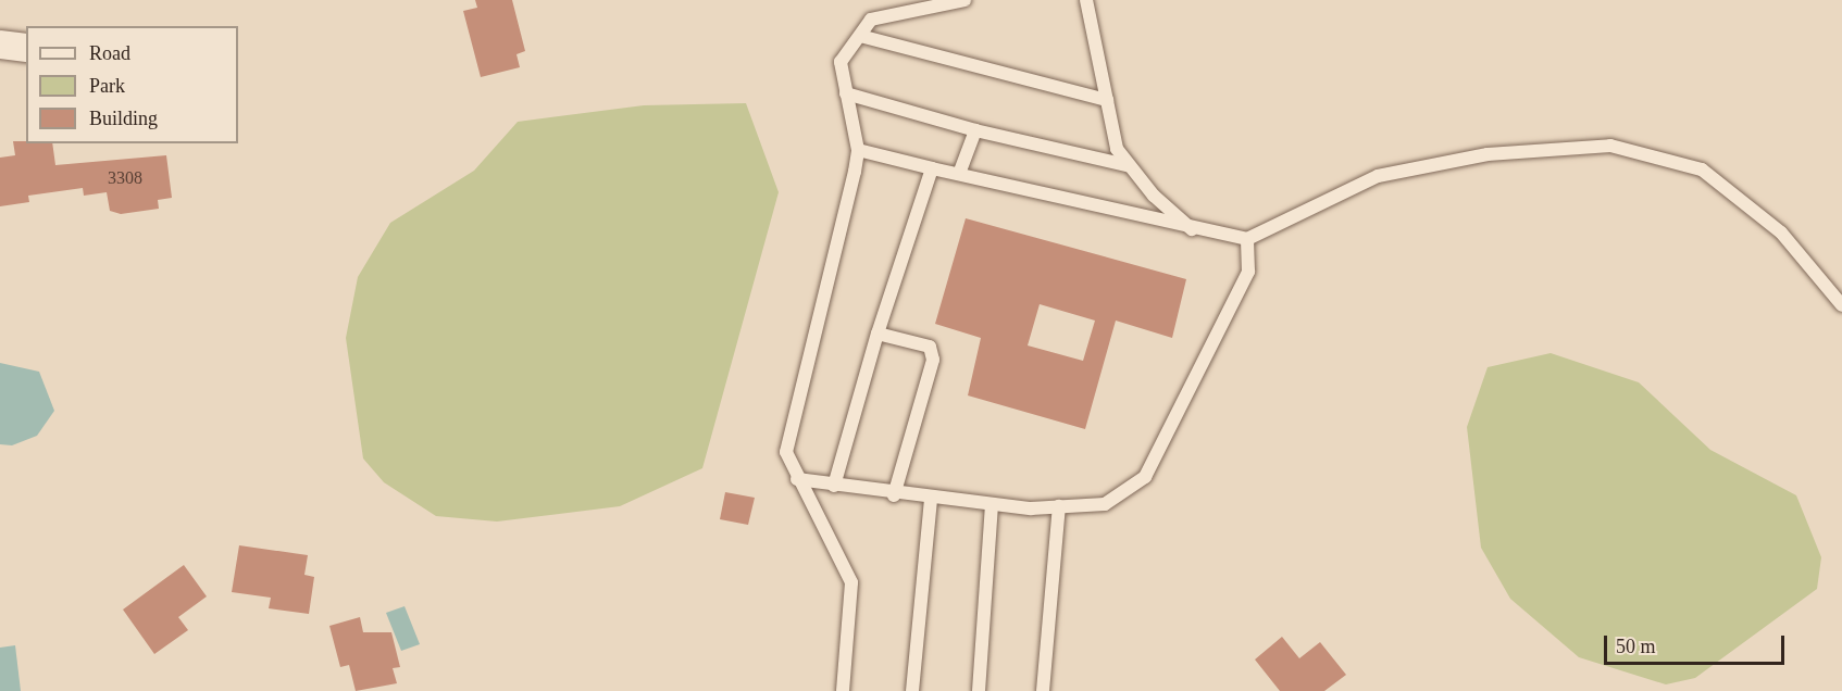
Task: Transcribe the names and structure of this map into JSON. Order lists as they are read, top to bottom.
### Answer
{
  "house_numbers": ["3308"],
  "legend": ["Road", "Park", "Building"],
  "scale_bar": "50 m"
}
